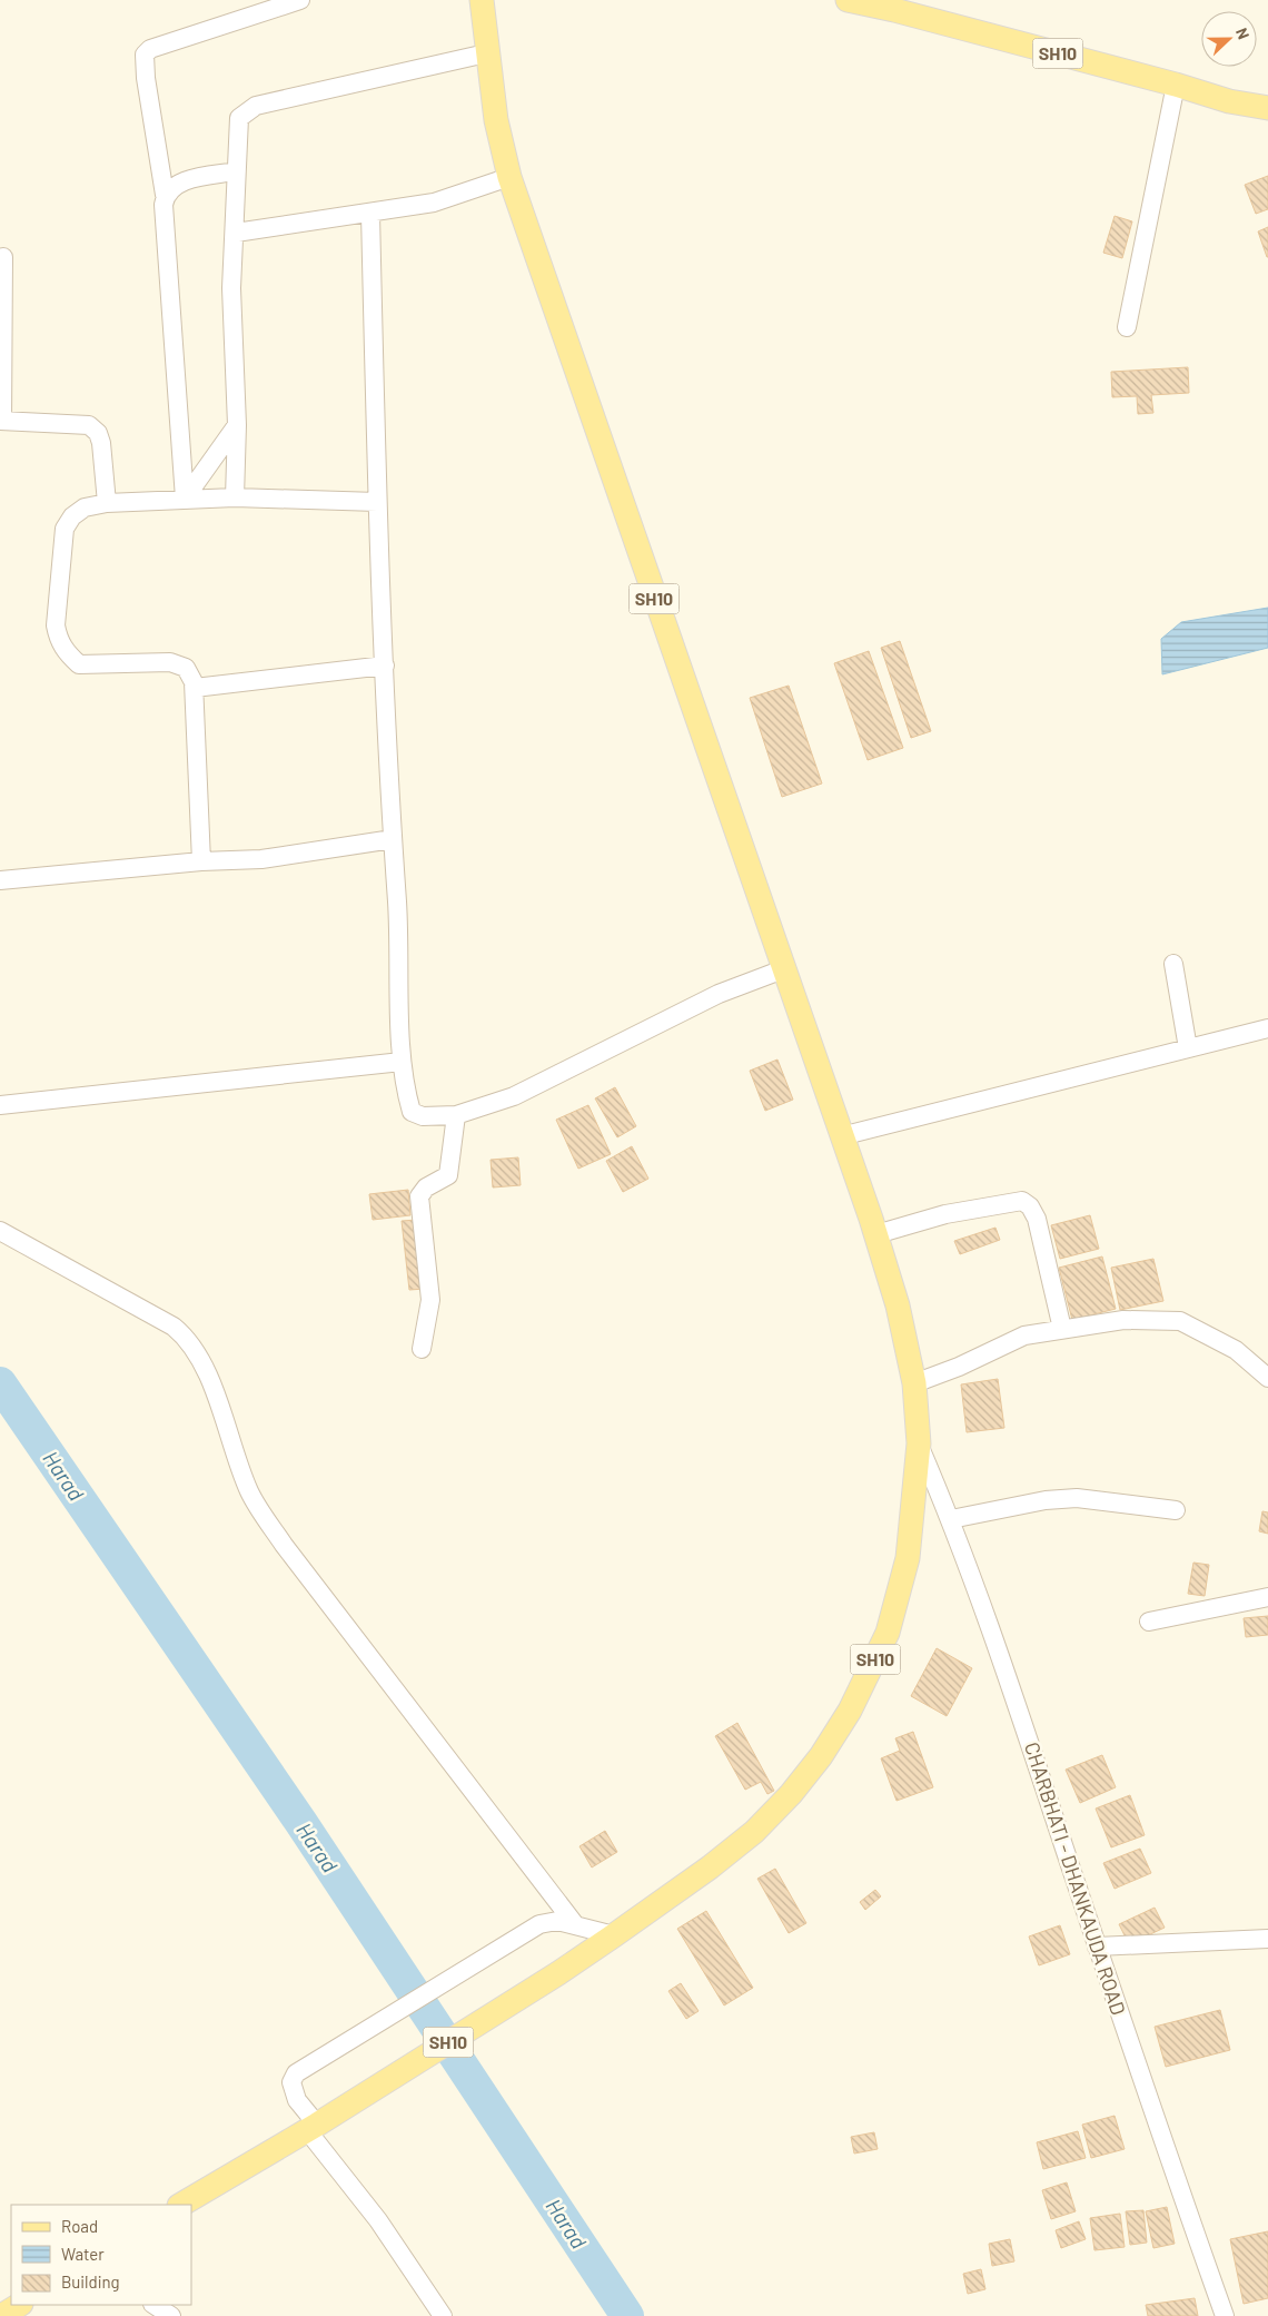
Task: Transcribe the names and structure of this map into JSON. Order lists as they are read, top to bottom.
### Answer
{
  "streets": {
    "main road": ["SH10"],
    "street": ["CHARBHATI - DHANKAUDA ROAD"]
  },
  "crossings": [
    ["SH10", "CHARBHATI - DHANKAUDA ROAD"]
  ],
  "water": ["Harad"],
  "legend": ["Road", "Water", "Building"],
  "north": "right"
}
